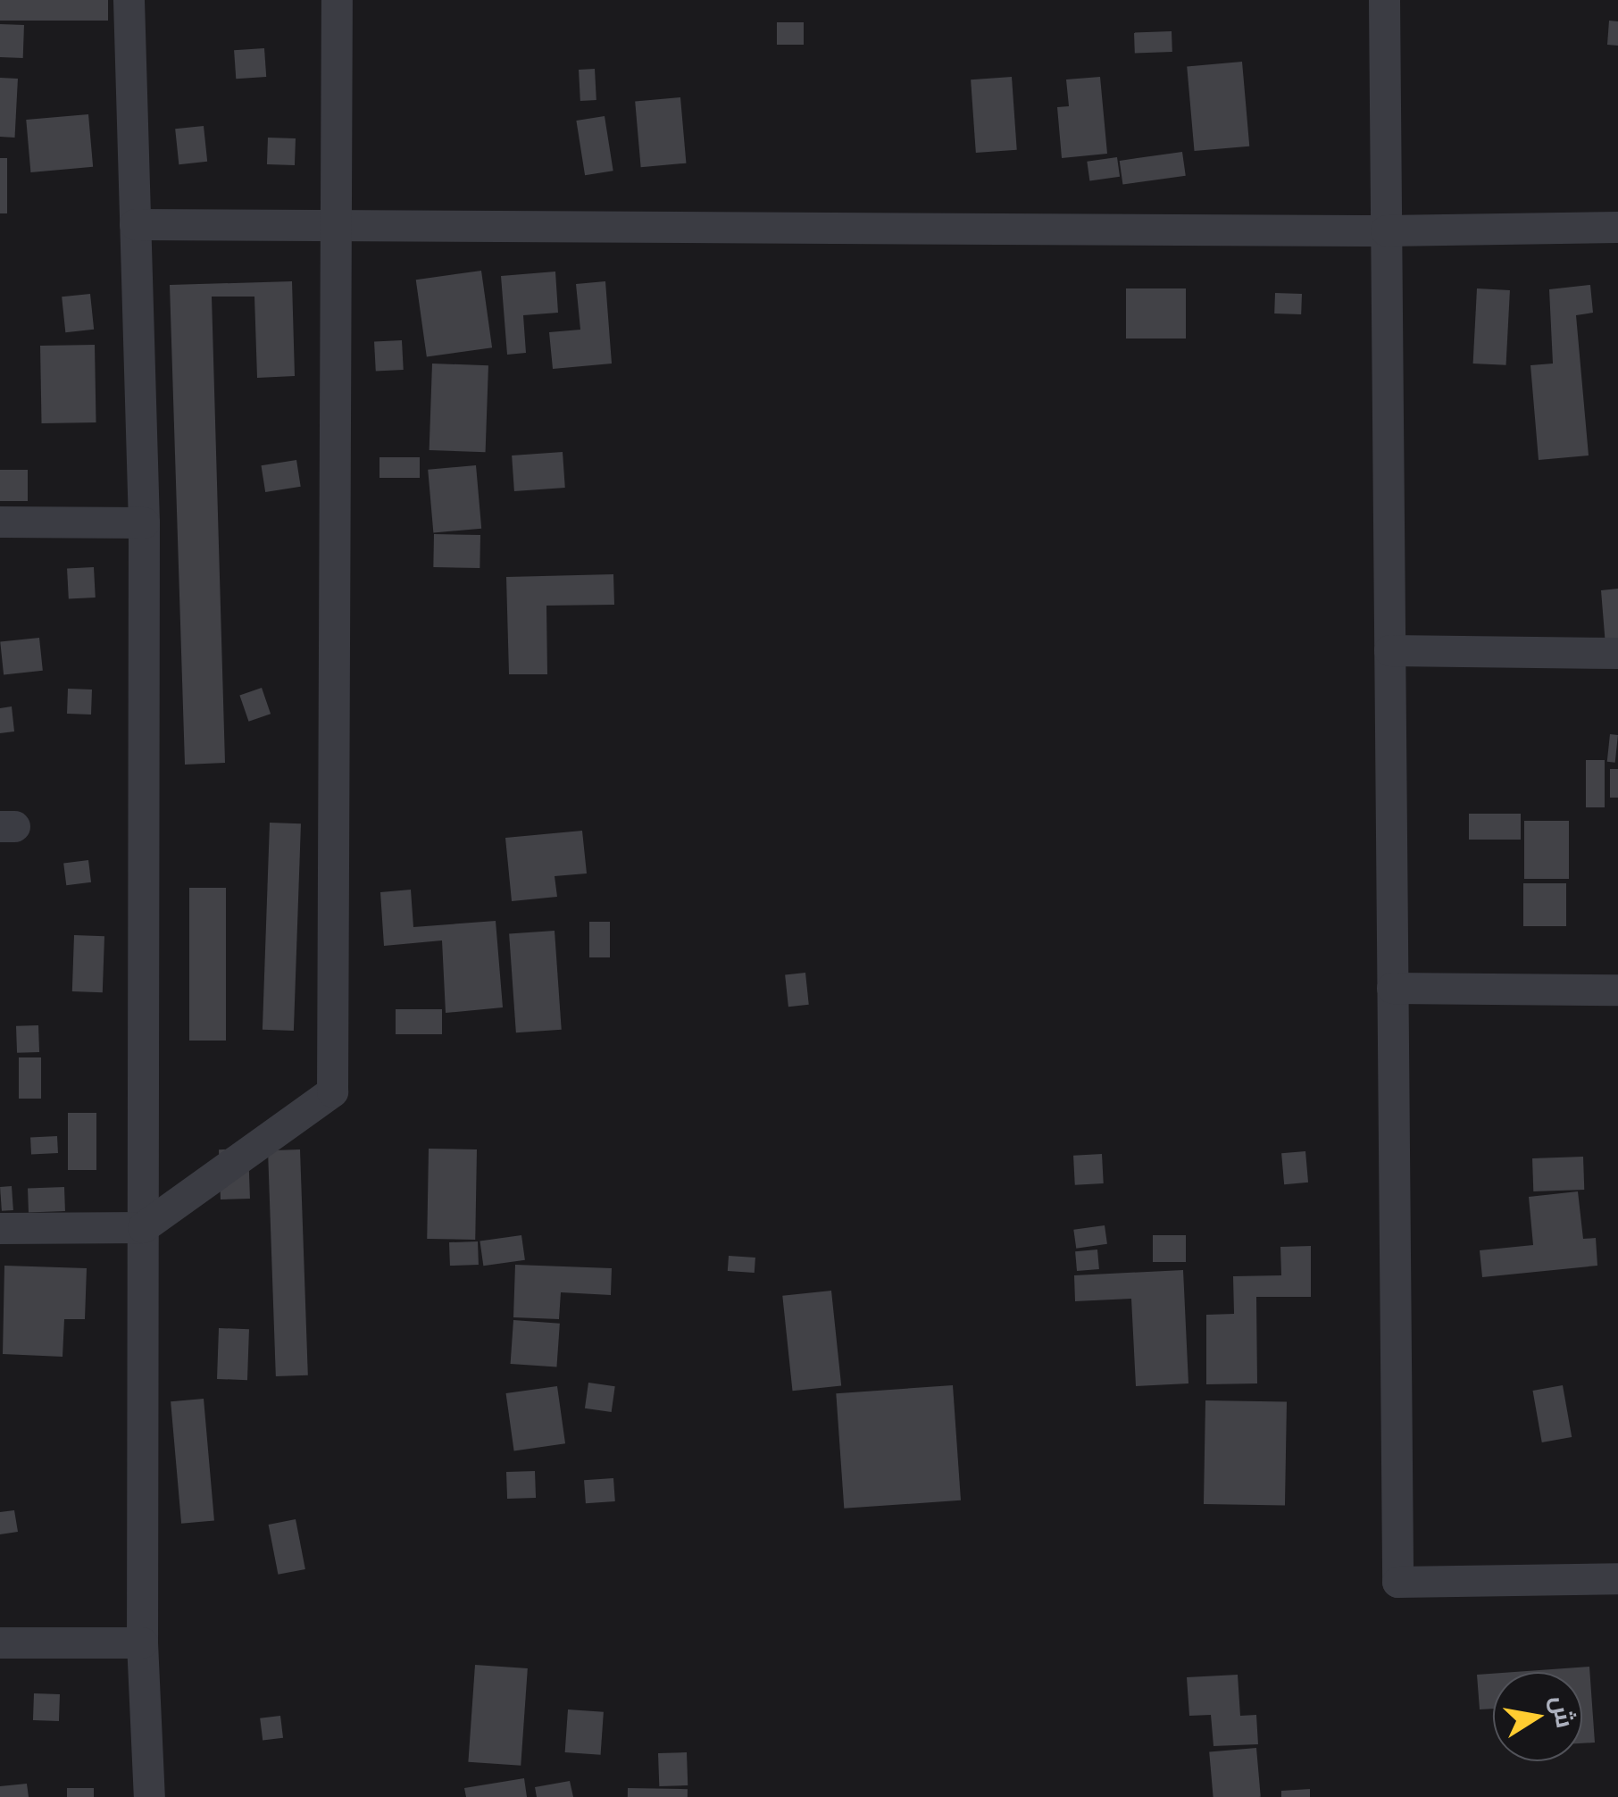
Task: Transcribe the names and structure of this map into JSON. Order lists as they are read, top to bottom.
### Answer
{
  "north": "right"
}
